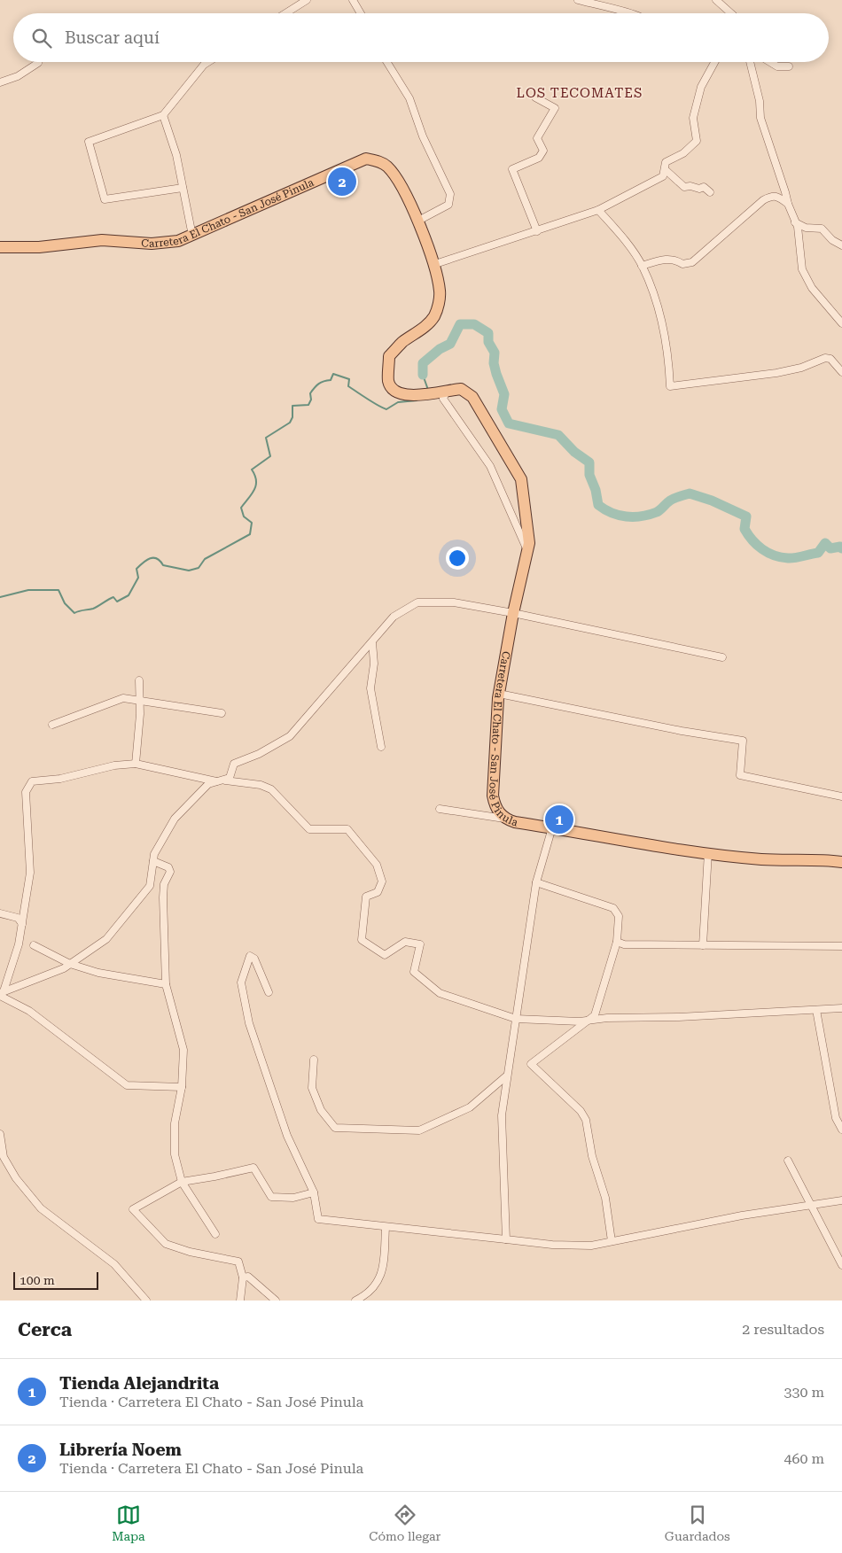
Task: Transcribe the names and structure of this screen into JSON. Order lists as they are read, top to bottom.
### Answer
{
  "streets": {
    "main road": ["Carretera El Chato - San José Pinula"]
  },
  "districts": ["LOS TECOMATES"],
  "scale_bar": "100 m",
  "page": {
    "search": "Buscar aquí",
    "pins": ["2", "1"],
    "scale": "100 m",
    "heading": ["Cerca", "2 resultados"],
    "list": [
      {
        "mark": "1",
        "name": "Tienda Alejandrita",
        "note": "Tienda · Carretera El Chato - San José Pinula",
        "value": "330 m"
      },
      {
        "mark": "2",
        "name": "Librería Noem",
        "note": "Tienda · Carretera El Chato - San José Pinula",
        "value": "460 m"
      }
    ],
    "nav": ["Mapa", "Cómo llegar", "Guardados"]
  }
}
